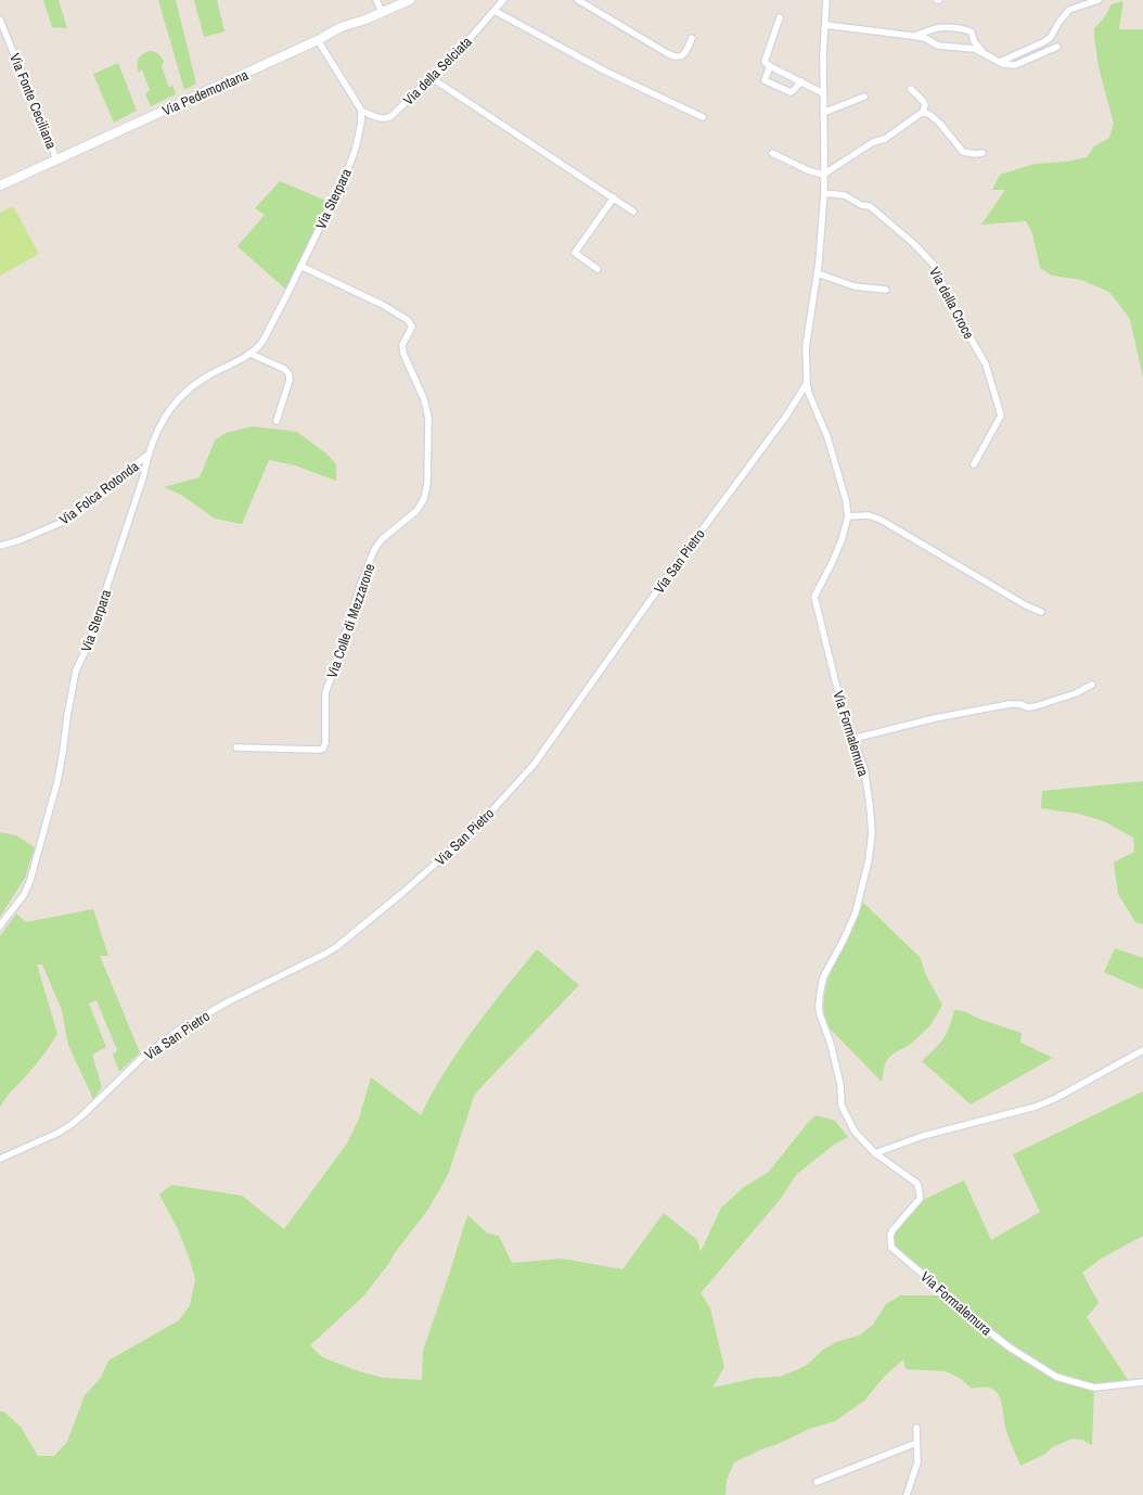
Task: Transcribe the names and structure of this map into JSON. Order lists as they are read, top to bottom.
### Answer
{
  "streets": {
    "street": [
      "Via della Selciata",
      "Via Pedemontana",
      "Via Fonte Ceciliana",
      "Via Sterpara",
      "Via della Croce",
      "Via Folca Rotonda",
      "Via San Pietro",
      "Via Colle di Mezzarone",
      "Via Formalemura"
    ]
  },
  "crossings": [
    ["Via della Selciata", "Via Sterpara"],
    ["Via Pedemontana", "Via Fonte Ceciliana"],
    ["Via Sterpara", "Via Folca Rotonda"],
    ["Via Sterpara", "Via Colle di Mezzarone"],
    ["Via San Pietro", "Via Formalemura"]
  ]
}
